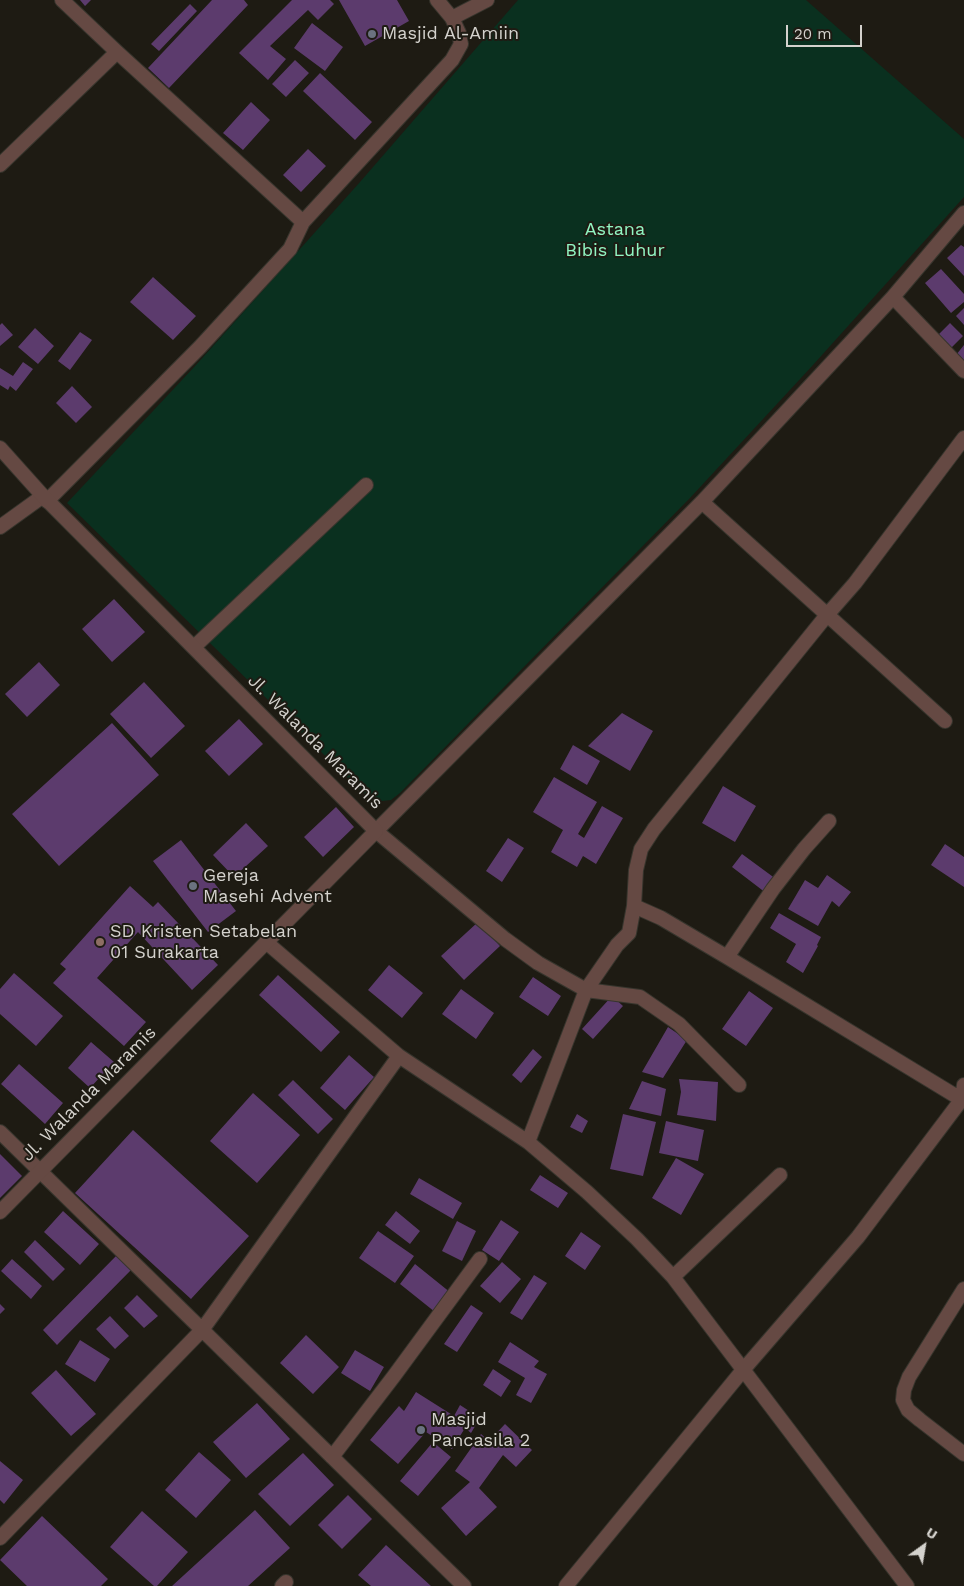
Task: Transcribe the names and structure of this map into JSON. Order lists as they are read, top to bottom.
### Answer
{
  "streets": {
    "street": ["Jl. Walanda Maramis"]
  },
  "parks": ["Astana Bibis Luhur"],
  "places": [
    "Masjid Al-Amiin",
    "Gereja Masehi Advent",
    "SD Kristen Setabelan 01 Surakarta",
    "Masjid Pancasila 2"
  ],
  "scale_bar": "20 m",
  "north": "top right"
}
